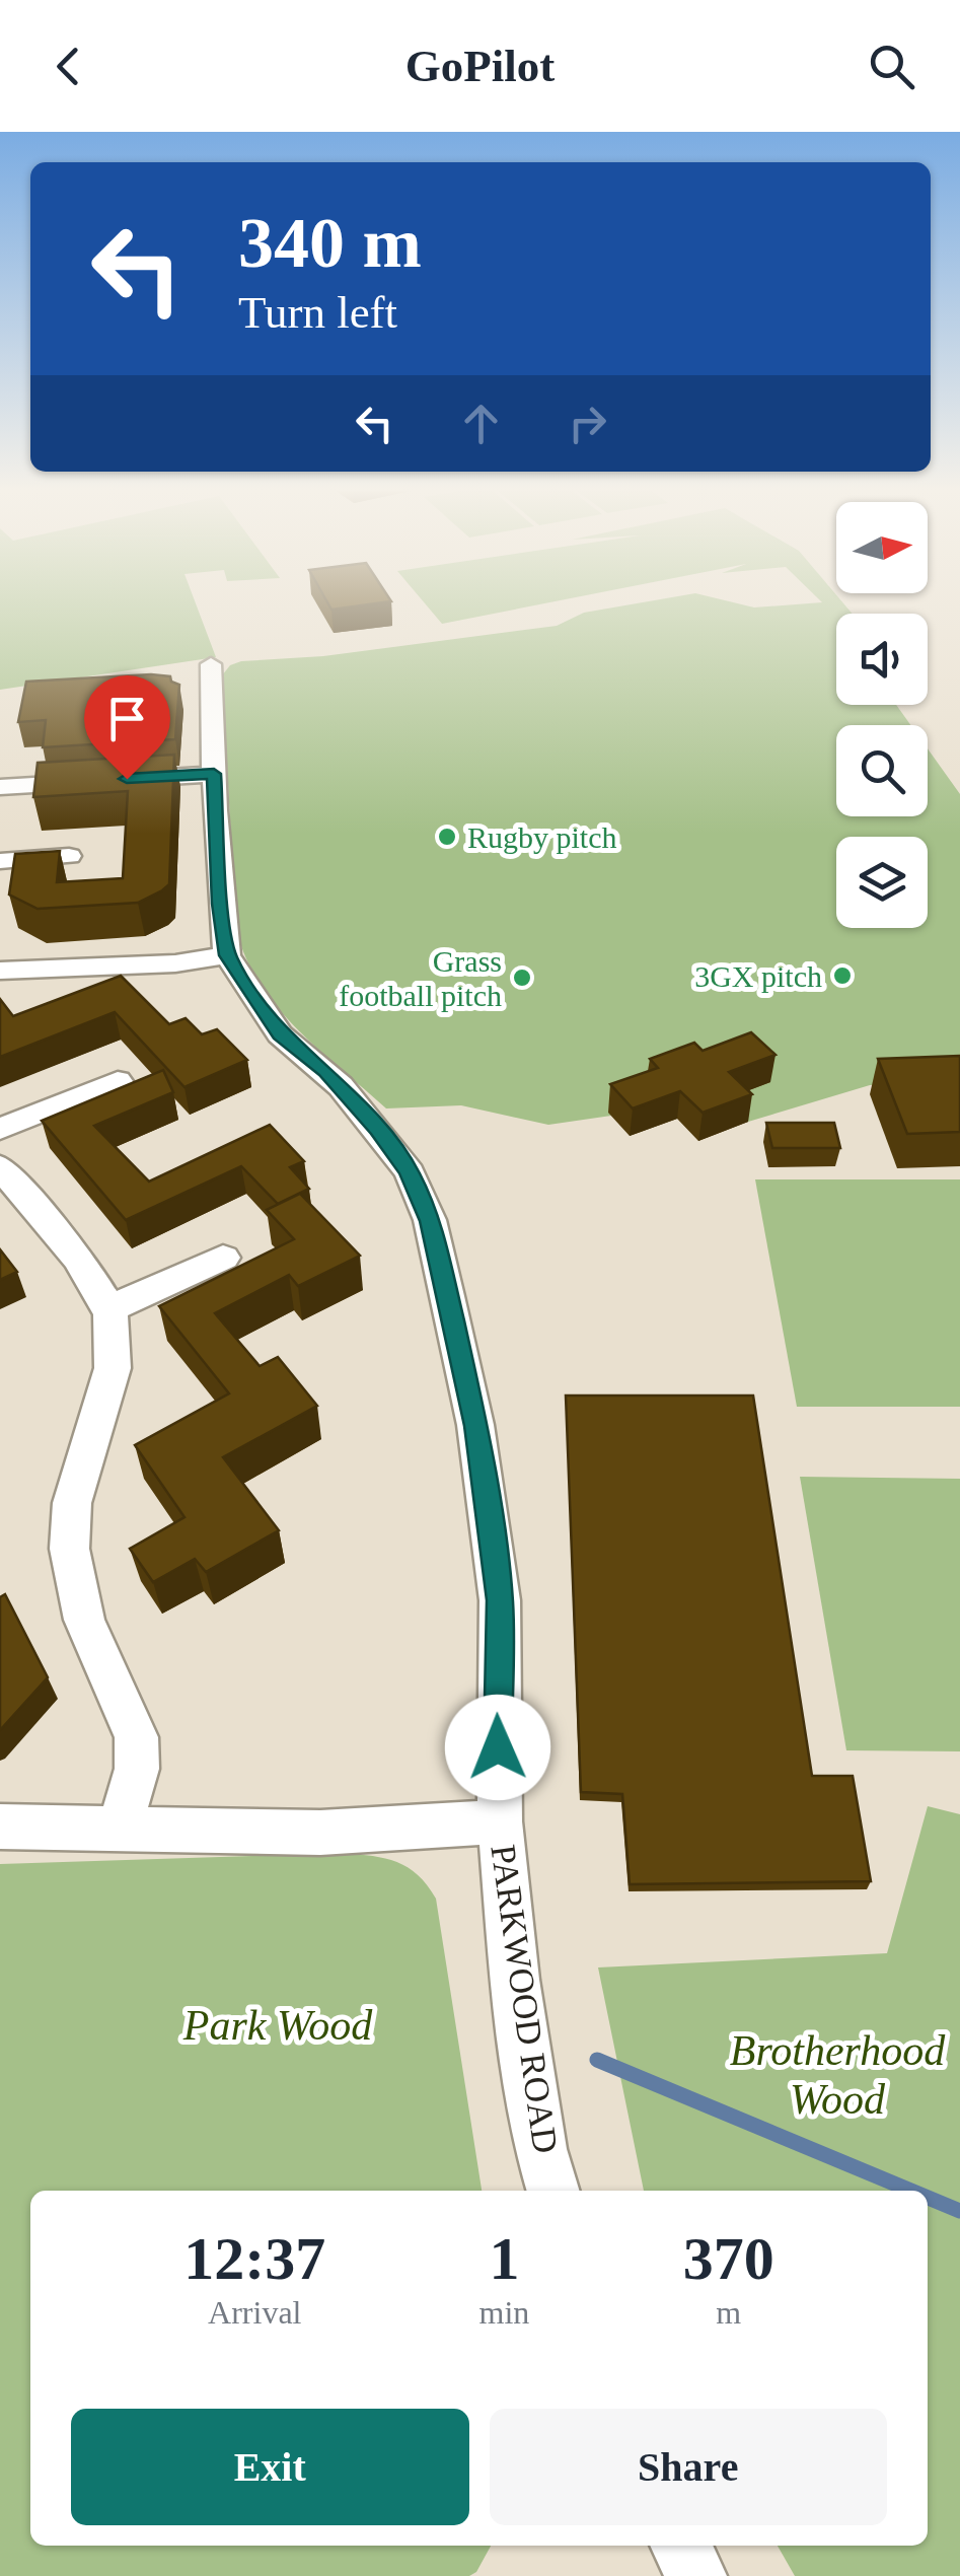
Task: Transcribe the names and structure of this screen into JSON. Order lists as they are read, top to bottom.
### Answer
{
  "streets": {
    "street": ["PARKWOOD ROAD"]
  },
  "parks": ["Park Wood", "Brotherhood Wood"],
  "places": ["Rugby pitch", "3GX pitch", "Grass football pitch"],
  "north": "right",
  "page": {
    "header": "GoPilot",
    "turn": ["340 m", "Turn left"],
    "eta": [
      "12:37",
      "Arrival",
      "1",
      "min",
      "370",
      "m"
    ],
    "buttons": ["Exit", "Share"]
  }
}
